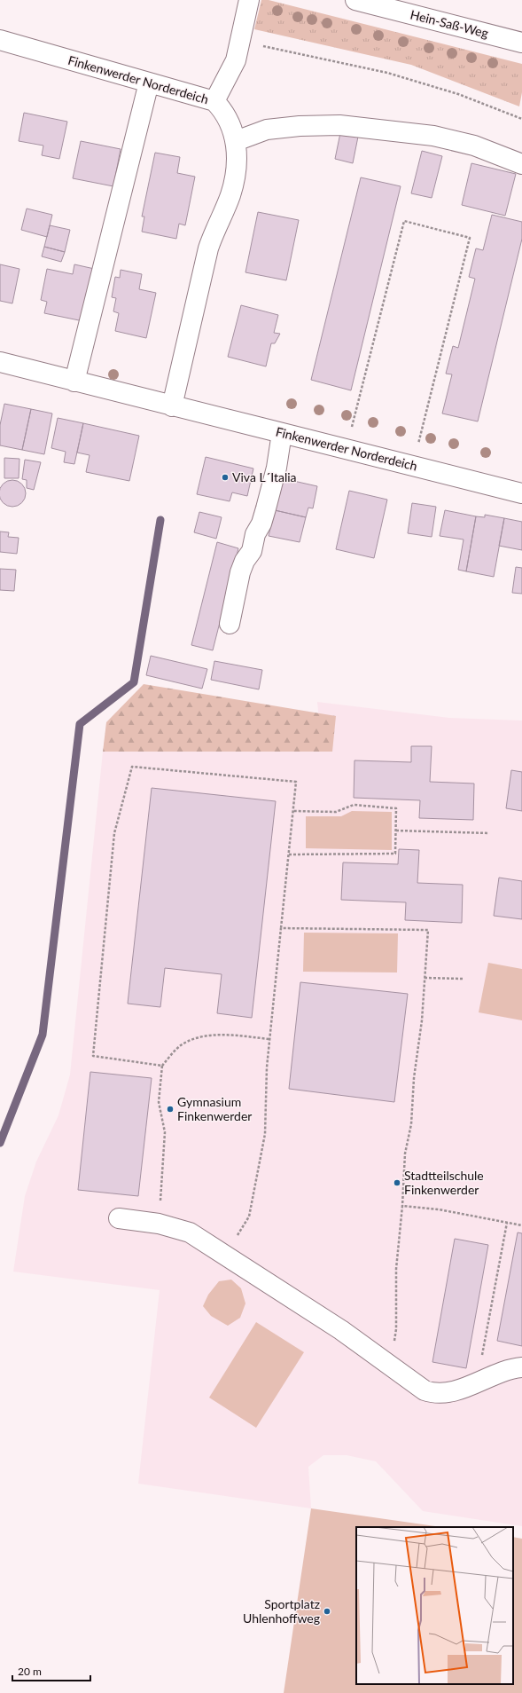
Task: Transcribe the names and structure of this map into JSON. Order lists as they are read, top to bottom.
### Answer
{
  "streets": {
    "street": ["Hein-Saß-Weg", "Finkenwerder Norderdeich"]
  },
  "places": [
    "Viva L´Italia",
    "Gymnasium Finkenwerder",
    "Stadtteilschule Finkenwerder",
    "Sportplatz Uhlenhoffweg"
  ],
  "scale_bar": "20 m"
}
